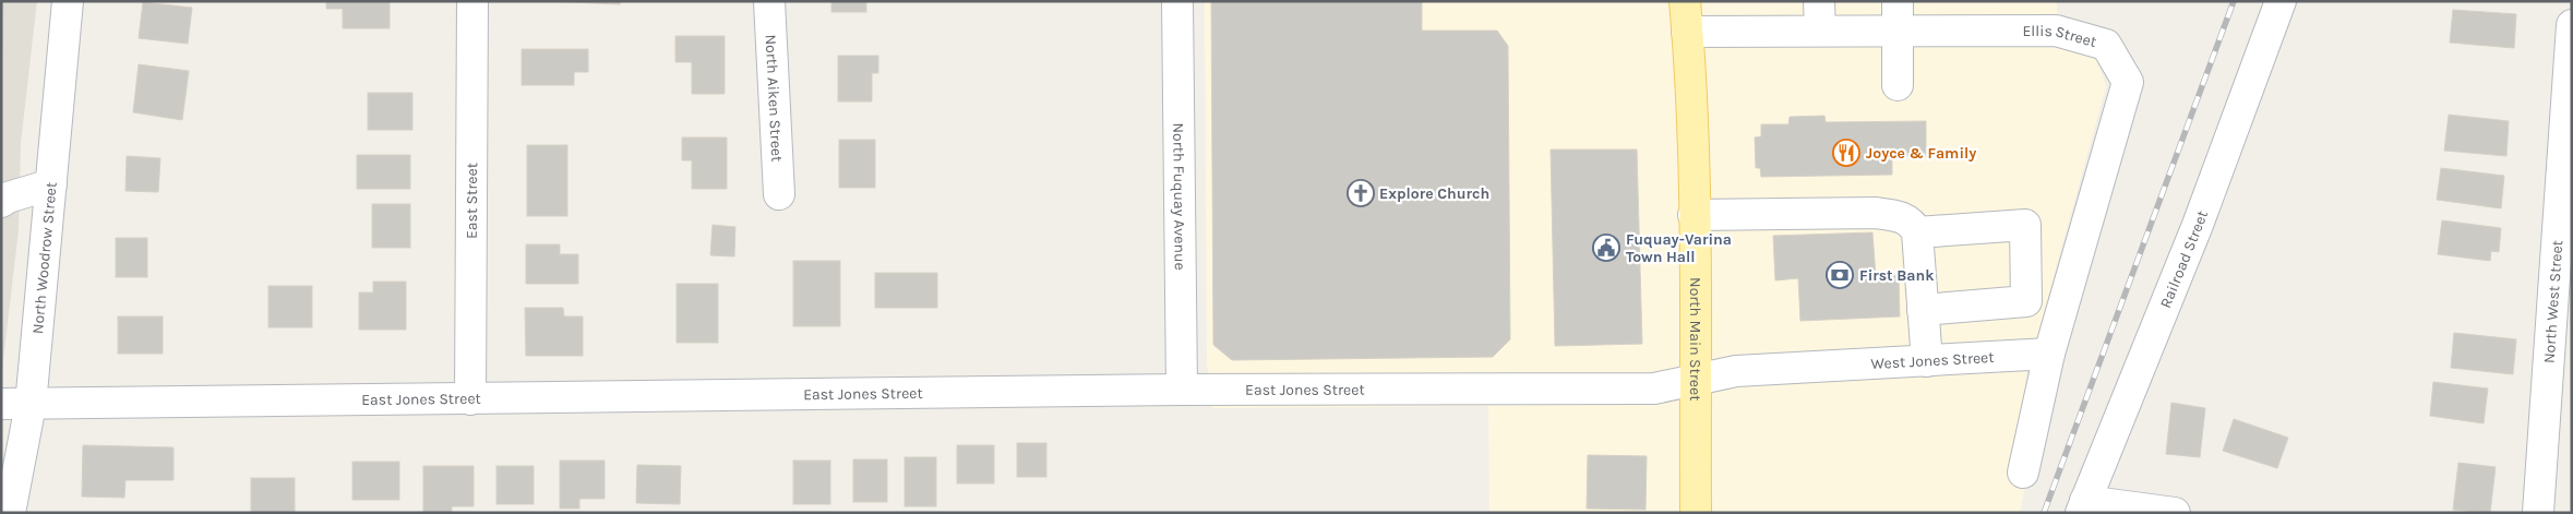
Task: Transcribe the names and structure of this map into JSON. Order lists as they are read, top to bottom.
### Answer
{
  "streets": {
    "main road": ["North Main Street"],
    "street": [
      "Ellis Street",
      "North Aiken Street",
      "North Fuquay Avenue",
      "East Street",
      "North Woodrow Street",
      "Railroad Street",
      "North West Street",
      "West Jones Street",
      "East Jones Street"
    ]
  },
  "crossings": [
    ["Ellis Street", "North Main Street"],
    ["Ellis Street", "West Jones Street"],
    ["North Fuquay Avenue", "East Jones Street"],
    ["East Street", "East Jones Street"],
    ["North Woodrow Street", "East Jones Street"],
    ["North Main Street", "West Jones Street"],
    ["North Main Street", "East Jones Street"],
    ["West Jones Street", "East Jones Street"]
  ],
  "places": {
    "restaurant": ["Joyce & Family"],
    "church": ["Explore Church"],
    "public building": ["Fuquay-Varina Town Hall"],
    "bank": ["First Bank"]
  }
}
